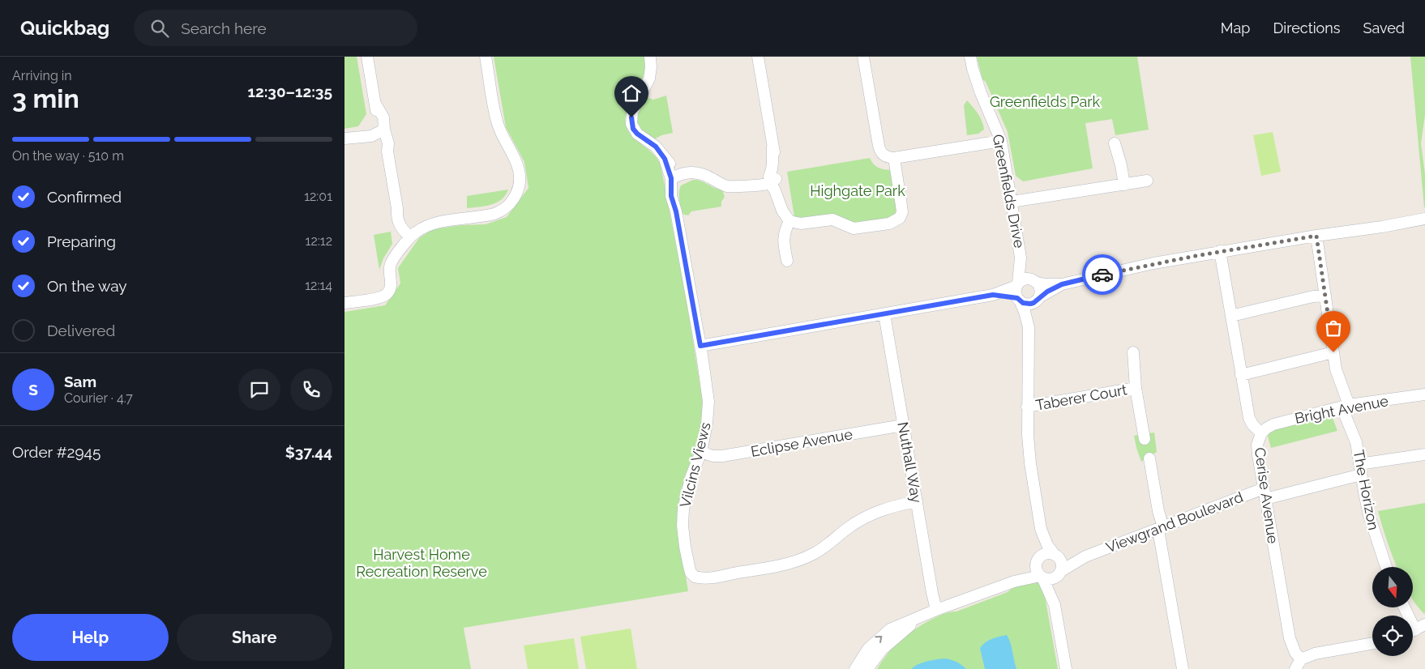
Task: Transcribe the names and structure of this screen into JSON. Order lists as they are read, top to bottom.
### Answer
{
  "streets": {
    "street": [
      "Greenfields Drive",
      "Taberer Court",
      "Bright Avenue",
      "Eclipse Avenue",
      "Nuthall Way",
      "Vilcins Views",
      "The Horizon",
      "Cerise Avenue",
      "Viewgrand Boulevard"
    ]
  },
  "crossings": [
    ["Bright Avenue", "The Horizon"],
    ["Bright Avenue", "Cerise Avenue"],
    ["Eclipse Avenue", "Nuthall Way"],
    ["Eclipse Avenue", "Vilcins Views"],
    ["Nuthall Way", "Vilcins Views"],
    ["The Horizon", "Viewgrand Boulevard"],
    ["Cerise Avenue", "Viewgrand Boulevard"]
  ],
  "parks": ["Greenfields Park", "Highgate Park", "Harvest Home Recreation Reserve"],
  "north": "bottom",
  "page": {
    "header": "Quickbag",
    "search": "Search here",
    "nav": ["Map", "Directions", "Saved"],
    "heading": ["3 min", "Arriving in", "12:30–12:35"],
    "panel": [
      "Sam",
      "Courier · 4.7",
      "Order #2945",
      "$37.44"
    ],
    "bar": "On the way · 510 m",
    "list": [
      ["Confirmed", "12:01"],
      ["Preparing", "12:12"],
      ["On the way", "12:14"],
      "Delivered"
    ],
    "round": "S",
    "buttons": ["Help", "Share"]
  }
}
